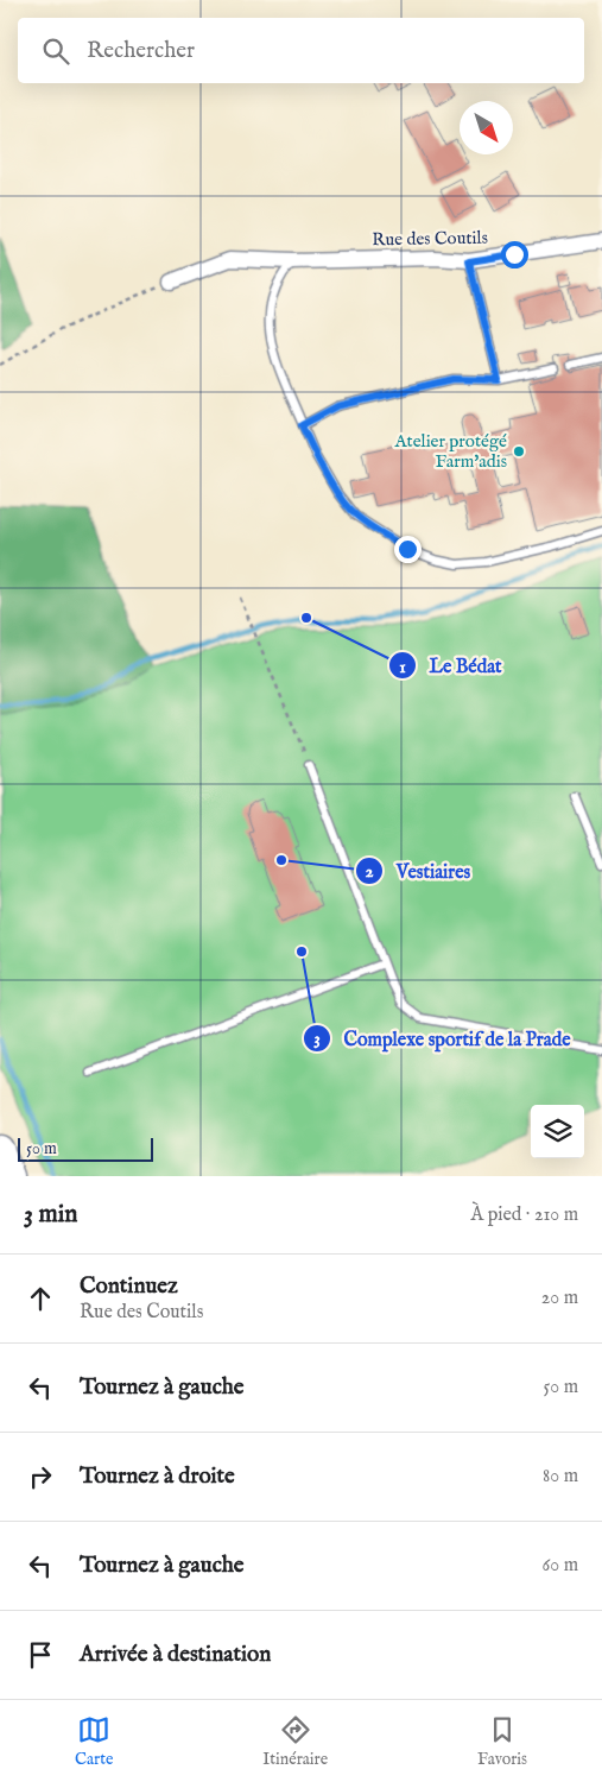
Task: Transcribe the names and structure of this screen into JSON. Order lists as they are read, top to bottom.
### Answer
{
  "streets": {
    "street": ["Rue des Coutils"]
  },
  "places": [
    "Atelier protégé Farm'adis",
    "Le Bédat",
    "Vestiaires",
    "Complexe sportif de la Prade"
  ],
  "scale_bar": "50 m",
  "north": "bottom right",
  "page": {
    "search": "Rechercher",
    "scale": "50 m",
    "heading": ["3 min", "À pied · 210 m"],
    "list": [
      ["Continuez", "Rue des Coutils", "20 m"],
      ["Tournez à gauche", "50 m"],
      ["Tournez à droite", "80 m"],
      ["Tournez à gauche", "60 m"],
      "Arrivée à destination"
    ],
    "nav": ["Carte", "Itinéraire", "Favoris"]
  }
}
